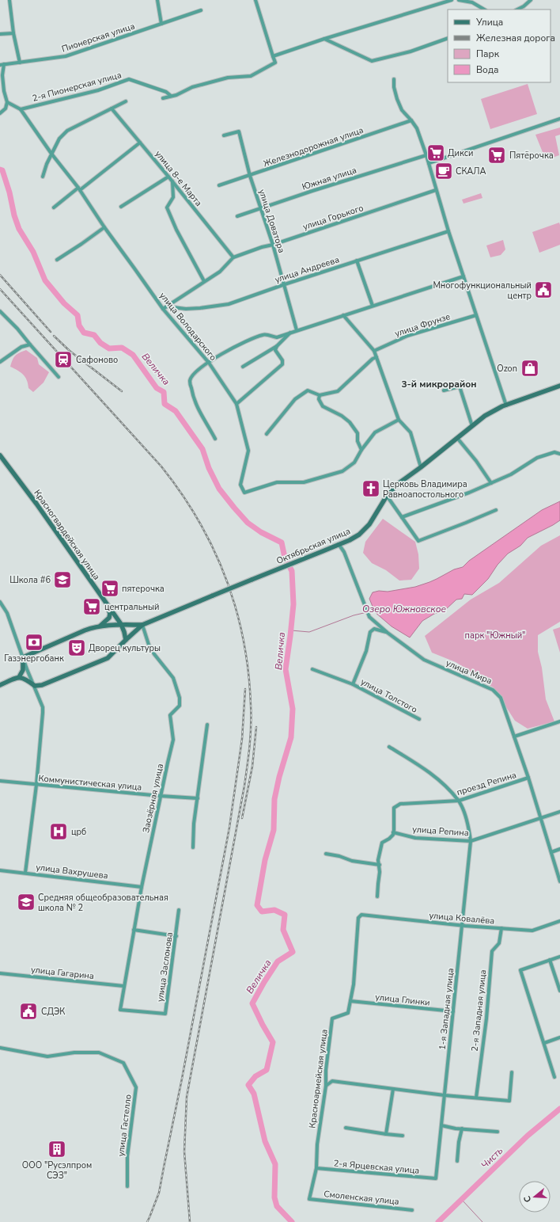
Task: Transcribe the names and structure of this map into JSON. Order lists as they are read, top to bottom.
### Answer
{
  "streets": {
    "main road": ["Красногвардейская улица", "Октябрьская улица"],
    "street": [
      "Пионерская улица",
      "2-я Пионерская улица",
      "Железнодорожная улица",
      "улица 8-е Марта",
      "Южная улица",
      "улица Горького",
      "улица Доватора",
      "улица Андреева",
      "улица Фрунзе",
      "улица Володарского",
      "улица Мира",
      "улица Толстого",
      "Коммунистическая улица",
      "проезд Репина",
      "Заозёрная улица",
      "улица Репина",
      "улица Вахрушева",
      "улица Ковалёва",
      "улица Заслонова",
      "улица Гагарина",
      "улица Глинки",
      "1-я Западная улица",
      "2-я Западная улица",
      "Красноармейская улица",
      "улица Гастелло",
      "2-я Ярцевская улица",
      "Смоленская улица"
    ]
  },
  "crossings": [
    ["2-я Пионерская улица", "улица Володарского"],
    ["Железнодорожная улица", "улица Доватора"],
    ["улица 8-е Марта", "улица Горького"],
    ["Южная улица", "улица Доватора"],
    ["улица Горького", "улица Доватора"],
    ["улица Доватора", "улица Андреева"],
    ["Красногвардейская улица", "Октябрьская улица"],
    ["Октябрьская улица", "улица Мира"],
    ["Октябрьская улица", "Заозёрная улица"],
    ["улица Мира", "улица Толстого"],
    ["улица Мира", "проезд Репина"],
    ["улица Мира", "улица Репина"],
    ["Коммунистическая улица", "Заозёрная улица"],
    ["проезд Репина", "улица Репина"],
    ["Заозёрная улица", "улица Вахрушева"],
    ["Заозёрная улица", "улица Заслонова"],
    ["Заозёрная улица", "улица Гагарина"],
    ["улица Репина", "1-я Западная улица"],
    ["улица Ковалёва", "1-я Западная улица"],
    ["улица Ковалёва", "2-я Западная улица"],
    ["улица Ковалёва", "Красноармейская улица"],
    ["улица Заслонова", "улица Гагарина"],
    ["улица Глинки", "1-я Западная улица"],
    ["улица Глинки", "Красноармейская улица"],
    ["1-я Западная улица", "2-я Ярцевская улица"],
    ["Красноармейская улица", "2-я Ярцевская улица"],
    ["Красноармейская улица", "Смоленская улица"]
  ],
  "districts": ["3-й микрорайон"],
  "water": ["Величка", "Озеро Южновское", "Чисть"],
  "parks": ["парк \"Южный\""],
  "places": {
    "supermarket": [
      "Дикси",
      "Пятёрочка",
      "пятерочка",
      "центральный"
    ],
    "cafe": ["СКАЛА"],
    "public building": ["Многофункциональный центр", "СДЭК"],
    "station": ["Сафоново"],
    "shop": ["Ozon"],
    "church": ["Церковь Владимира Равноапостольного"],
    "school or university": ["Школа #6", "Средняя общеобразовательная школа № 2"],
    "bank": ["Газэнергобанк"],
    "theatre": ["Дворец культуры"],
    "hospital": ["црб"],
    "building": ["ООО \"Русэлпром СЭЗ\""]
  },
  "legend": [
    "Улица",
    "Железная дорога",
    "Парк",
    "Вода"
  ],
  "north": "left"
}
